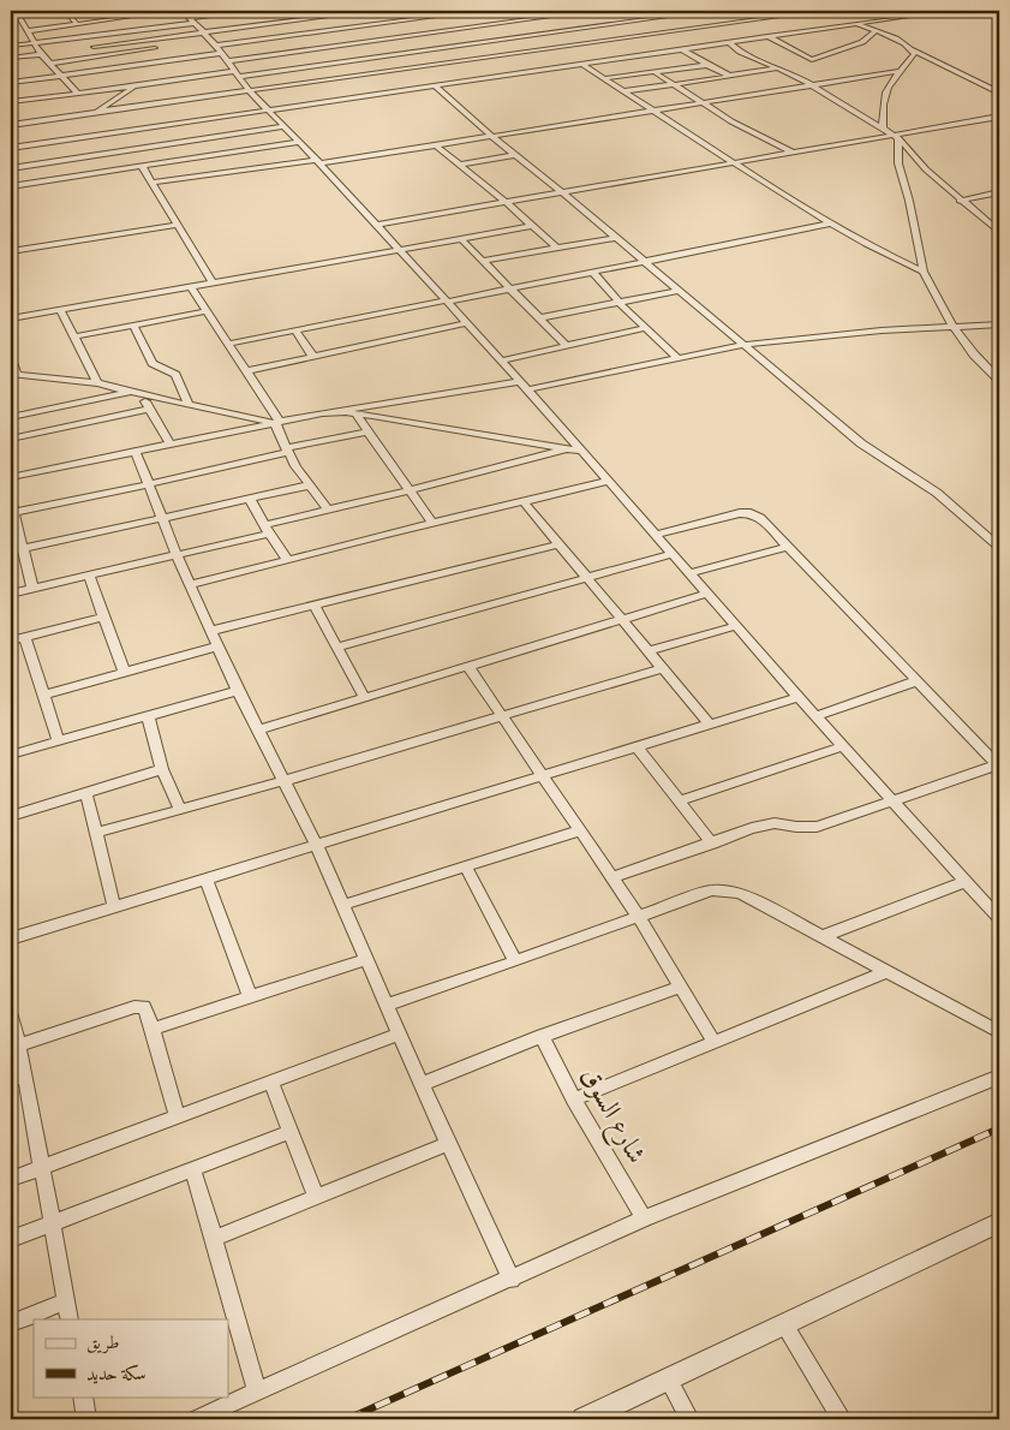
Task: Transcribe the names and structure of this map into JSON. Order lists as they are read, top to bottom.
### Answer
{
  "streets": {
    "street": ["شارع السوق"]
  },
  "legend": ["طريق", "سكة حديد"]
}
